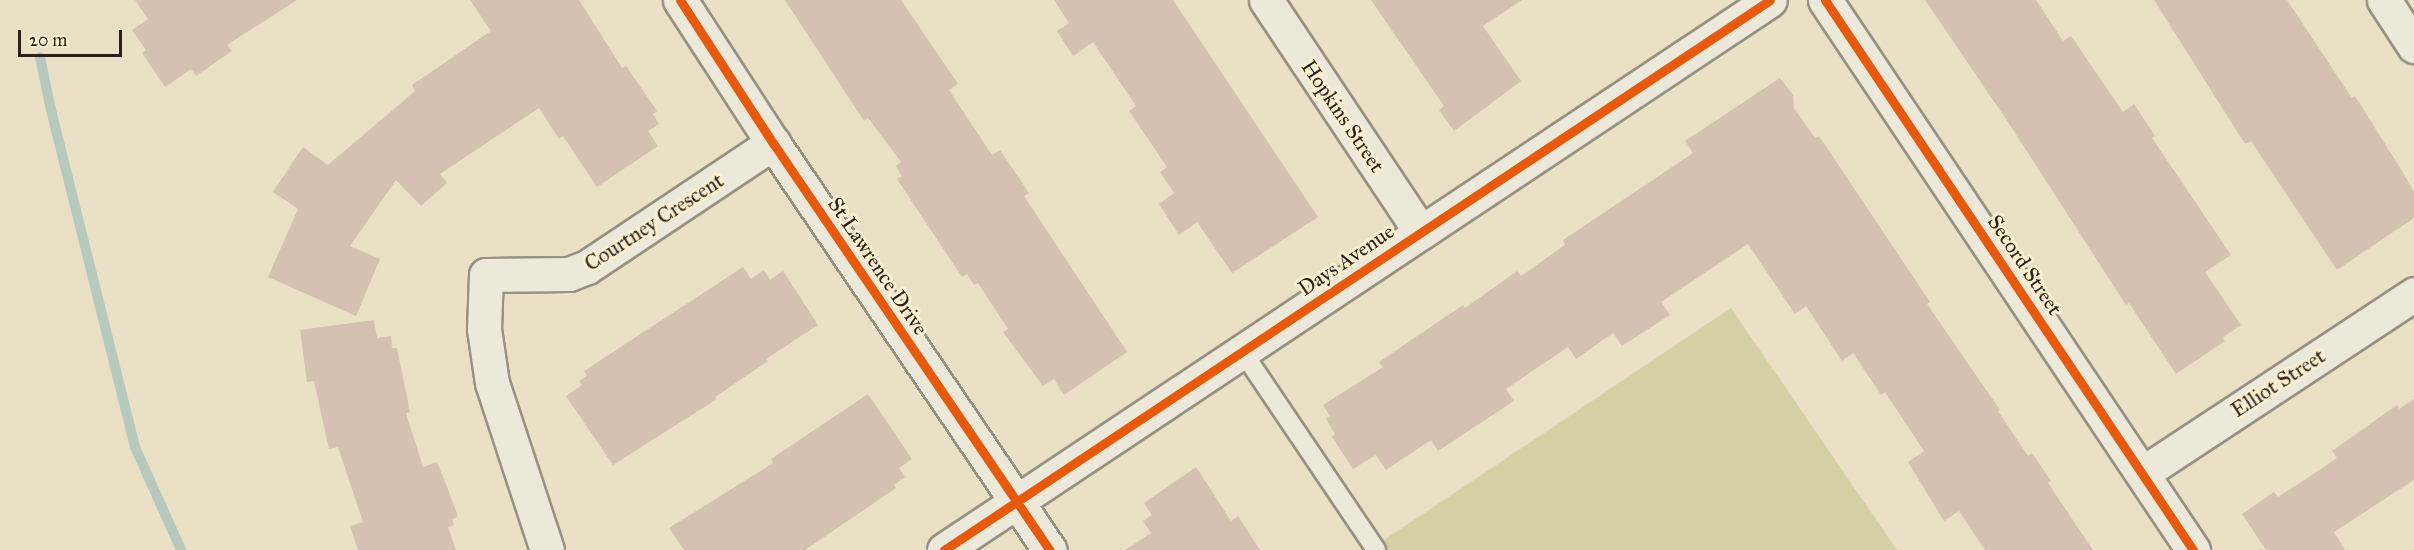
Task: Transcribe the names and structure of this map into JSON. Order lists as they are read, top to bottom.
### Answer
{
  "streets": {
    "street": [
      "Hopkins Street",
      "Courtney Crescent",
      "Days Avenue",
      "Secord Street",
      "St Lawrence Drive",
      "Elliot Street"
    ]
  },
  "crossings": [
    ["Hopkins Street", "Days Avenue"],
    ["Courtney Crescent", "St Lawrence Drive"],
    ["Days Avenue", "St Lawrence Drive"],
    ["Secord Street", "Elliot Street"]
  ],
  "scale_bar": "20 m"
}
